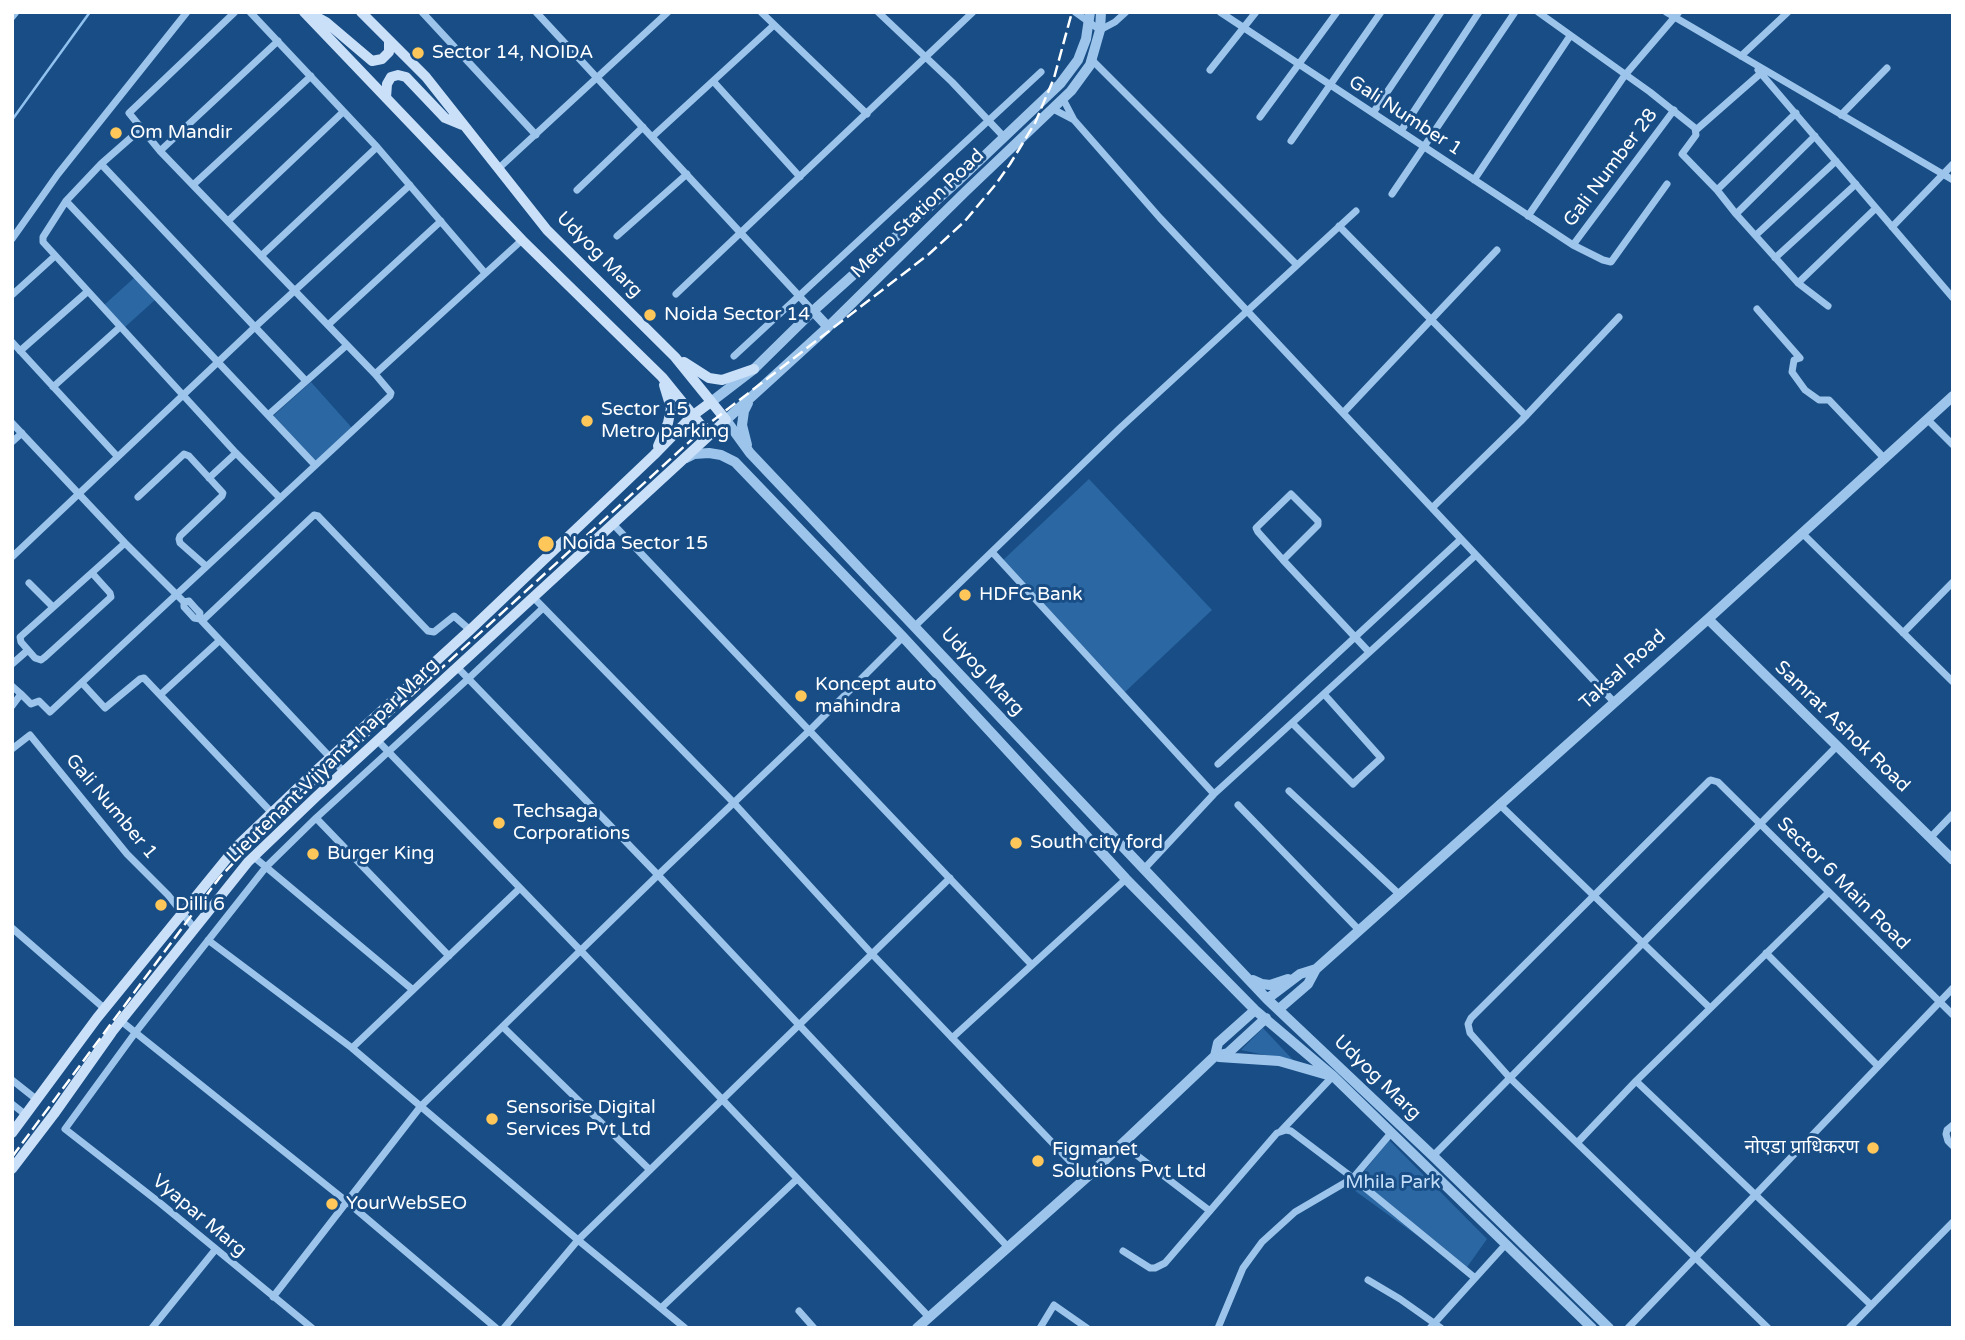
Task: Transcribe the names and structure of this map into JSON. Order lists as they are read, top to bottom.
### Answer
{
  "streets": {
    "main road": ["Udyog Marg", "Lieutenant Vijyant Thapar Marg"],
    "street": [
      "Gali Number 1",
      "Gali Number 28",
      "Metro Station Road",
      "Taksal Road",
      "Samrat Ashok Road",
      "Sector 6 Main Road",
      "Vyapar Marg"
    ]
  },
  "crossings": [
    ["Gali Number 1", "Gali Number 28"],
    ["Gali Number 1", "Lieutenant Vijyant Thapar Marg"],
    ["Metro Station Road", "Udyog Marg"],
    ["Metro Station Road", "Lieutenant Vijyant Thapar Marg"],
    ["Udyog Marg", "Taksal Road"],
    ["Udyog Marg", "Lieutenant Vijyant Thapar Marg"],
    ["Taksal Road", "Samrat Ashok Road"]
  ],
  "parks": ["Mhila Park"],
  "places": [
    "Sector 14, NOIDA",
    "Om Mandir",
    "Noida Sector 14",
    "Sector 15 Metro parking",
    "Noida Sector 15",
    "HDFC Bank",
    "Koncept auto mahindra",
    "Techsaga Corporations",
    "South city ford",
    "Burger King",
    "Dilli 6",
    "Sensorise Digital Services Pvt Ltd",
    "नोएडा प्राधिकरण",
    "Figmanet Solutions Pvt Ltd",
    "YourWebSEO"
  ]
}
